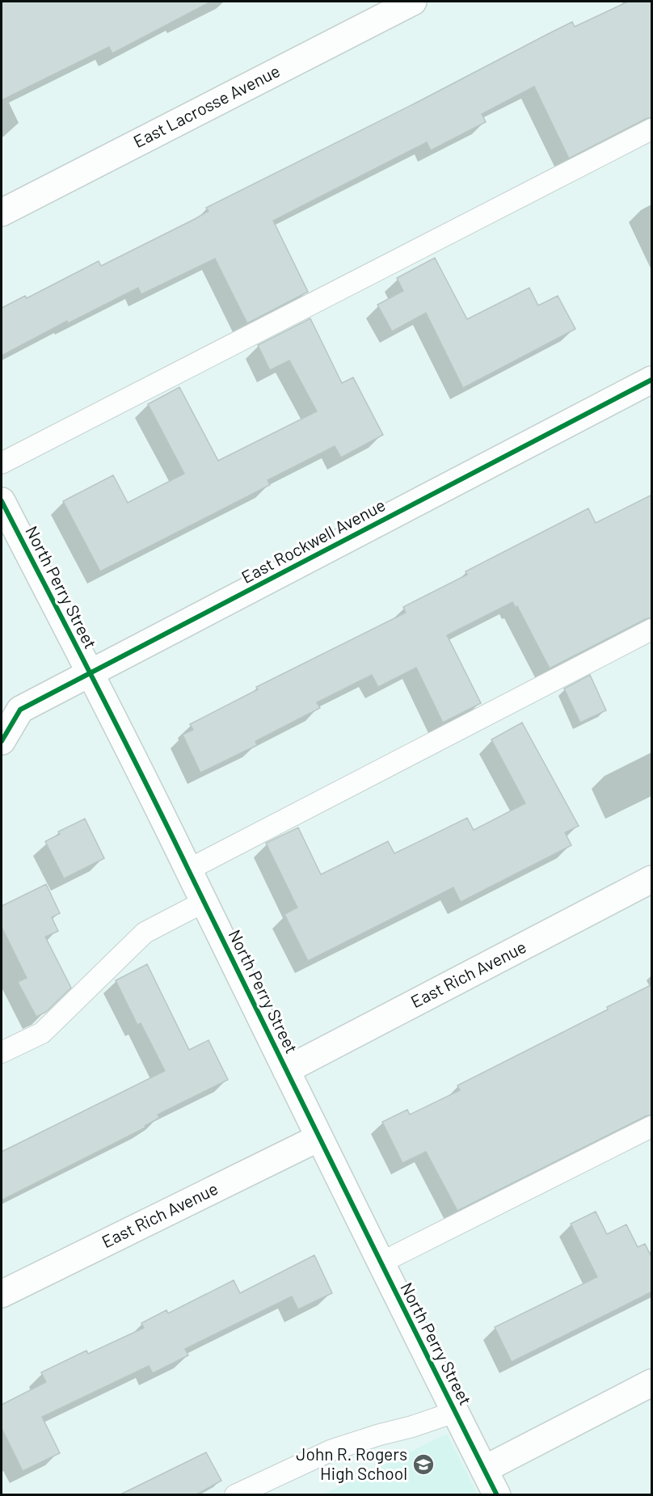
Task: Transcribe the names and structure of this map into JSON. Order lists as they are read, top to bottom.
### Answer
{
  "streets": {
    "street": [
      "East Lacrosse Avenue",
      "East Rockwell Avenue",
      "North Perry Street",
      "East Rich Avenue"
    ]
  },
  "crossings": [
    ["East Rockwell Avenue", "North Perry Street"],
    ["North Perry Street", "East Rich Avenue"]
  ],
  "places": {
    "school or university": ["John R. Rogers High School"]
  }
}
